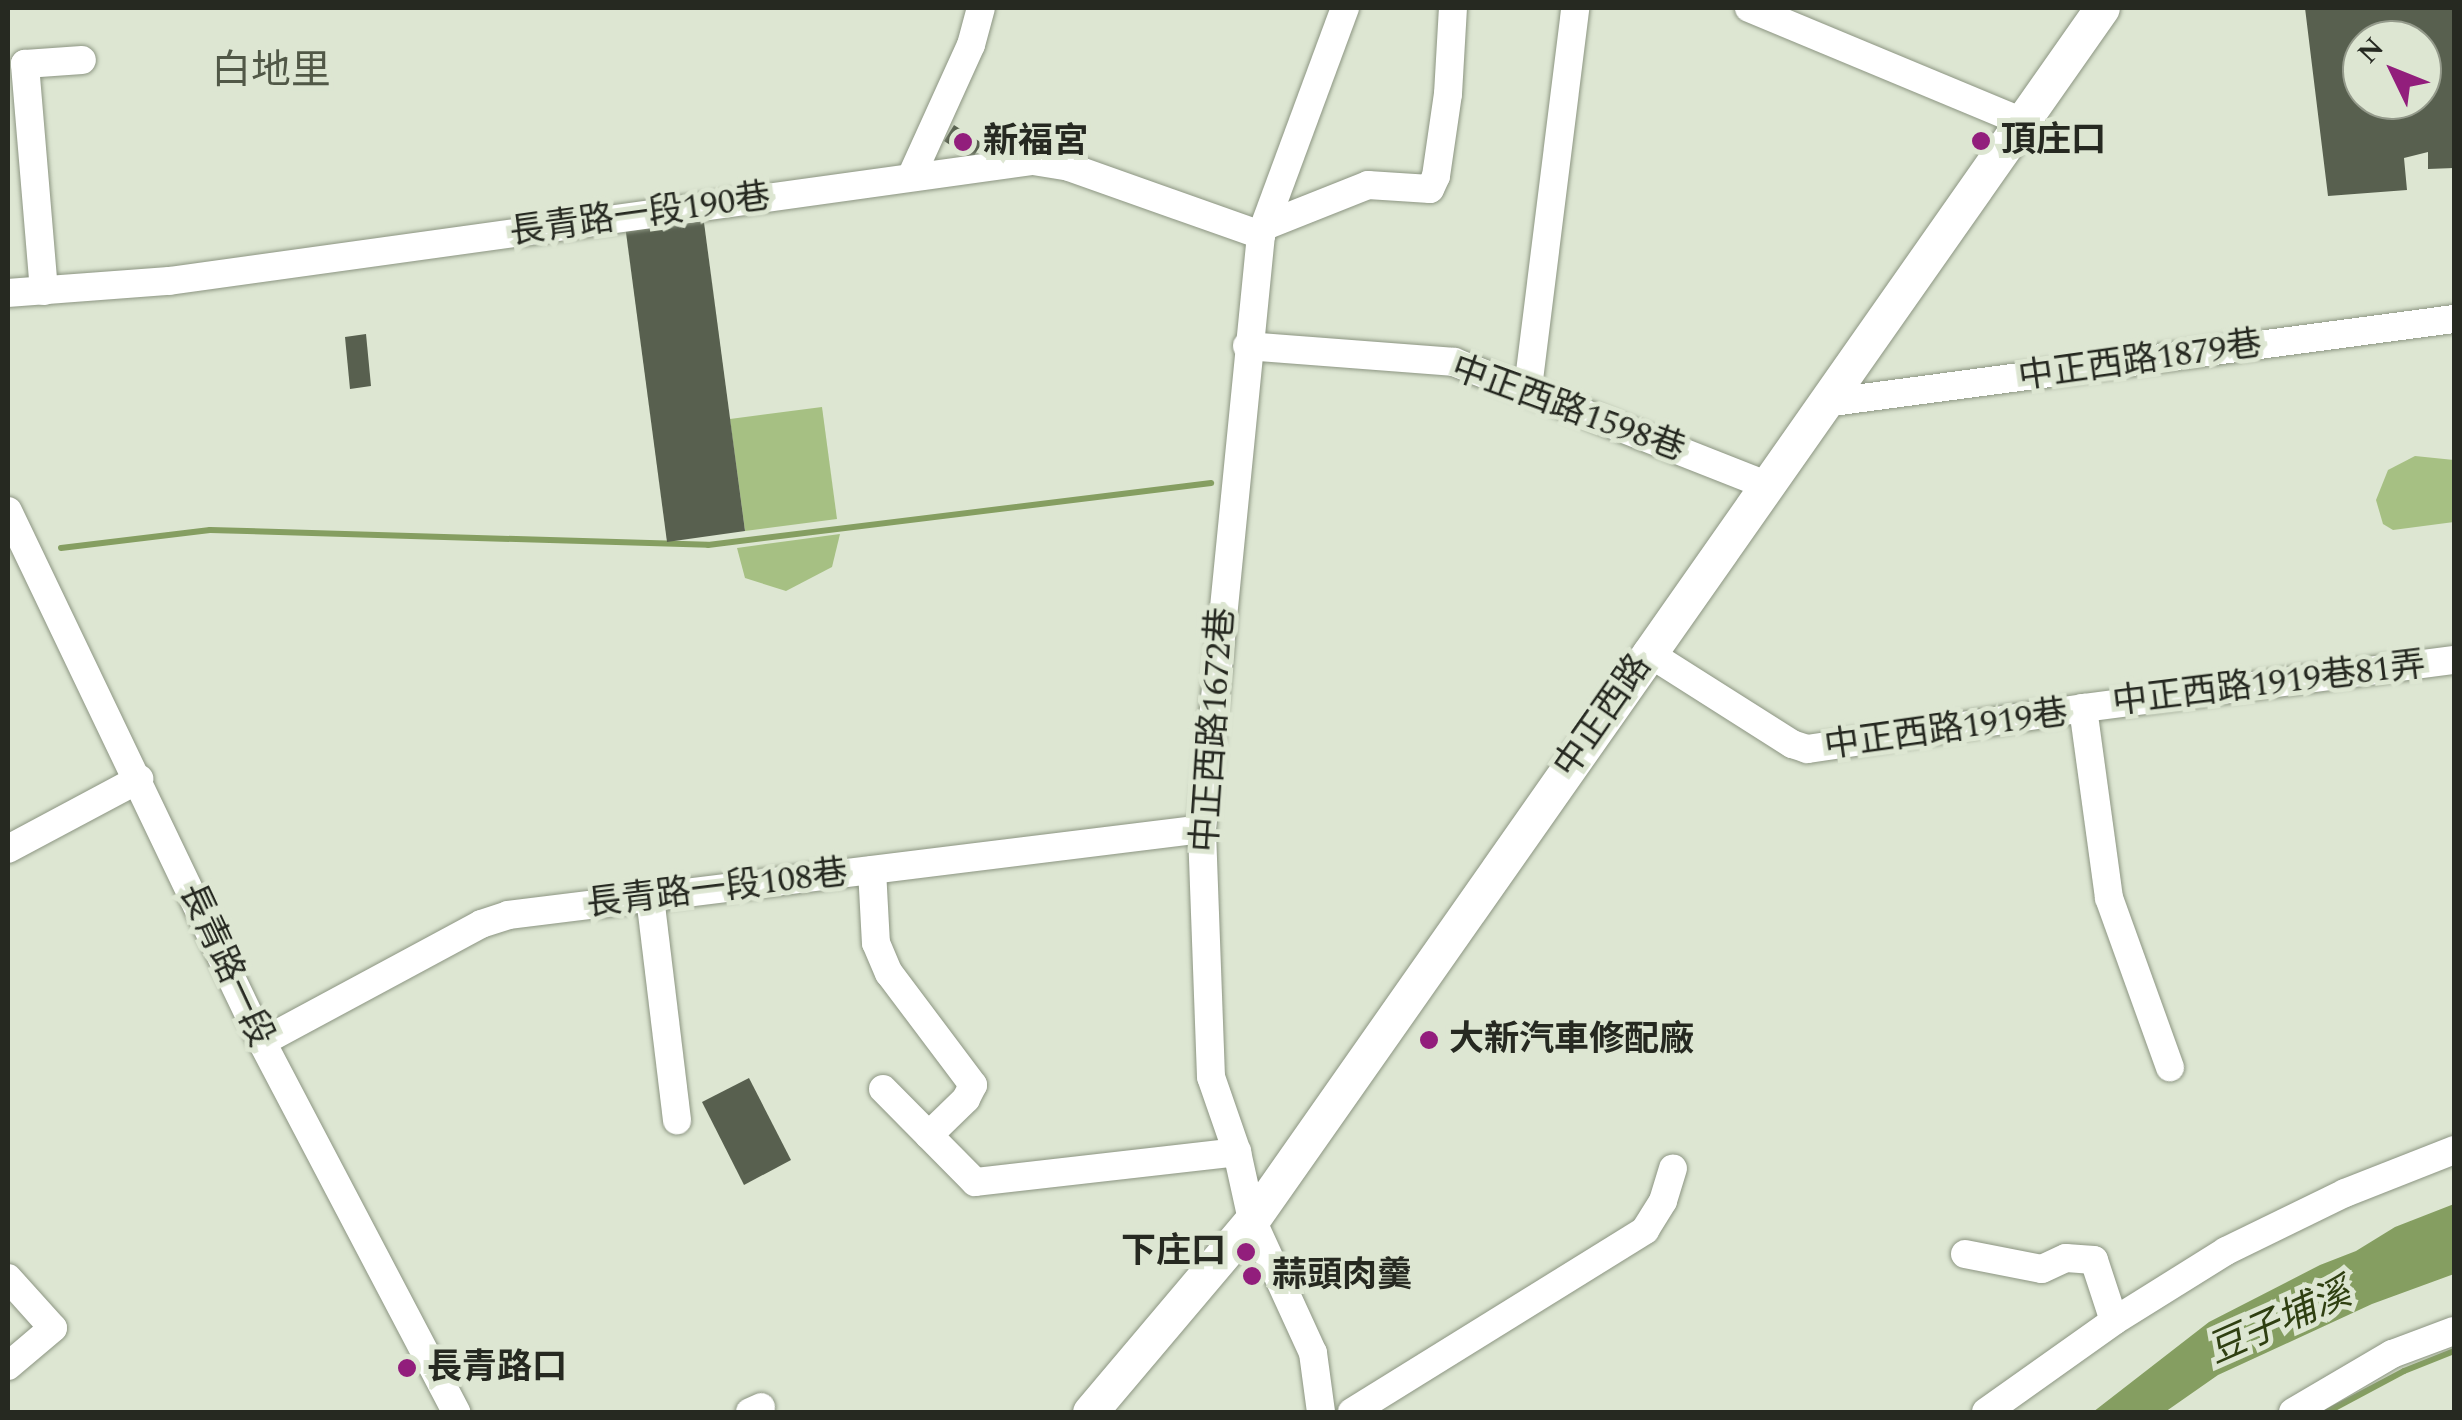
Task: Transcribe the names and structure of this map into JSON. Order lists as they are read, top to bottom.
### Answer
{
  "streets": {
    "main road": ["中正西路"],
    "street": [
      "長青路一段190巷",
      "中正西路1879巷",
      "中正西路1598巷",
      "中正西路1919巷81弄",
      "中正西路1672巷",
      "中正西路1919巷",
      "長青路一段108巷",
      "長青路一段"
    ]
  },
  "crossings": [
    ["長青路一段190巷", "中正西路1672巷"],
    ["中正西路1879巷", "中正西路"],
    ["中正西路1598巷", "中正西路"],
    ["中正西路1598巷", "中正西路1672巷"],
    ["中正西路1919巷81弄", "中正西路1919巷"],
    ["中正西路", "中正西路1672巷"],
    ["中正西路", "中正西路1919巷"],
    ["中正西路1672巷", "長青路一段108巷"],
    ["長青路一段108巷", "長青路一段"]
  ],
  "districts": ["白地里"],
  "water": ["豆子埔溪"],
  "places": [
    "頂庄口",
    "新福宮",
    "大新汽車修配廠",
    "下庄口",
    "蒜頭肉羹",
    "長青路口"
  ],
  "north": "top left"
}
